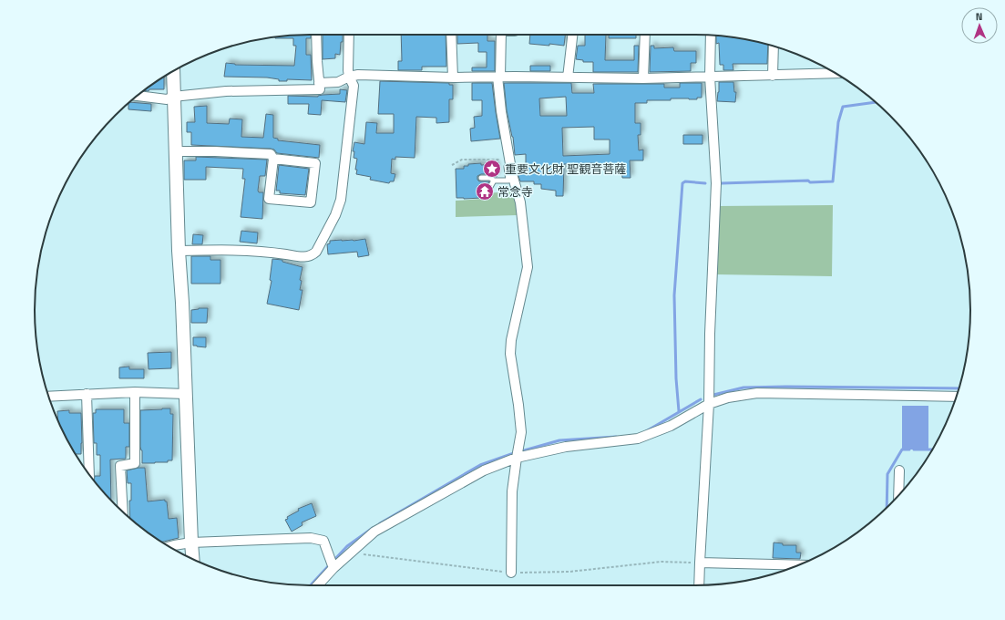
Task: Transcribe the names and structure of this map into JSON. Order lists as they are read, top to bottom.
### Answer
{
  "places": {
    "place": ["重要文化財 聖観音菩薩"],
    "temple": ["常念寺"]
  },
  "north": "top"
}
